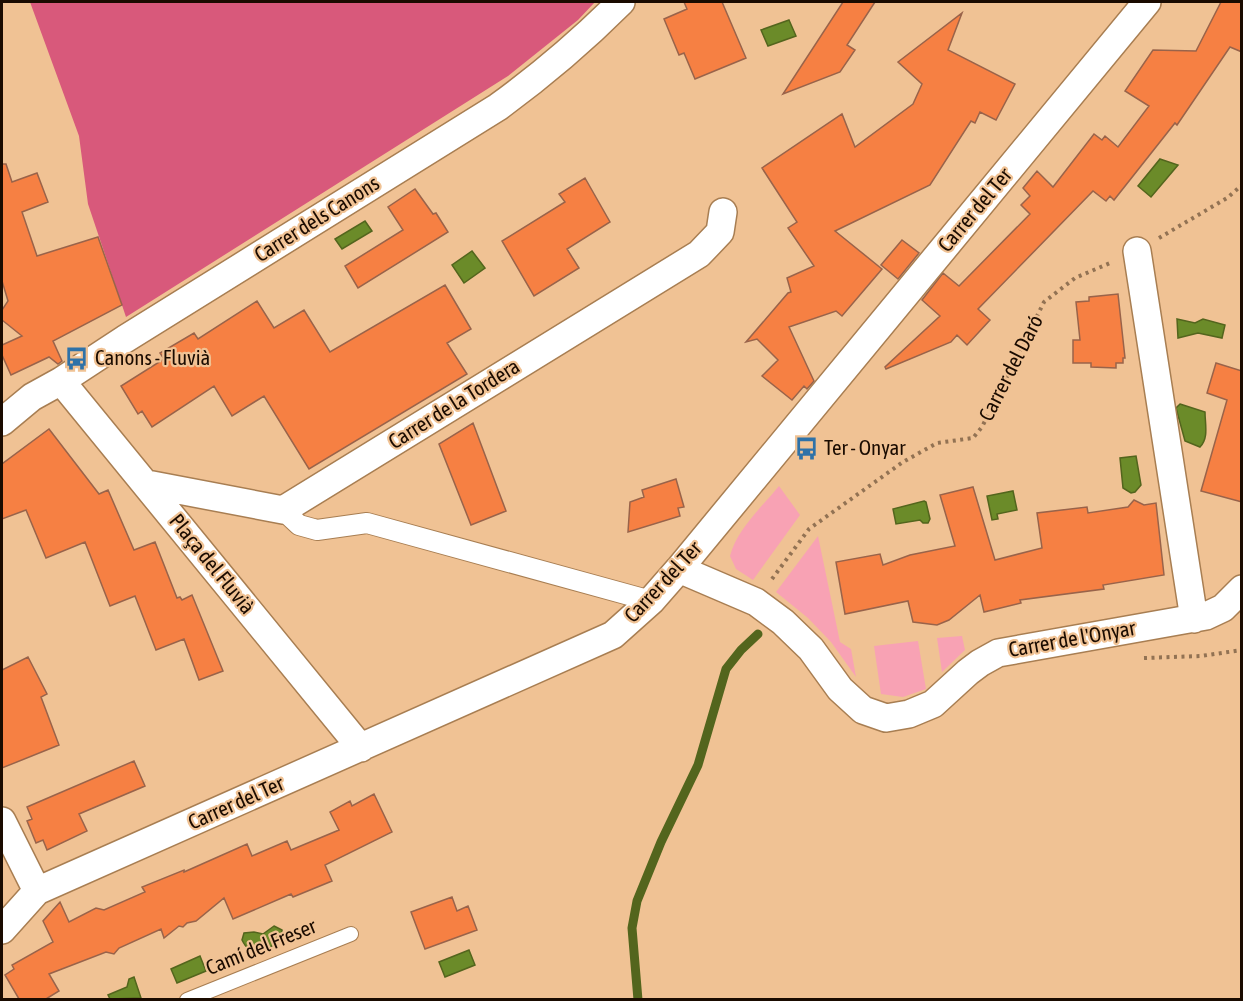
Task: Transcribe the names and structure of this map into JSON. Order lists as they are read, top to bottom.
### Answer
{
  "streets": {
    "street": [
      "Carrer del Ter",
      "Carrer dels Canons",
      "Carrer de la Tordera",
      "Plaça del Fluvià",
      "Carrer de l'Onyar"
    ],
    "lane": ["Camí del Freser"],
    "path": ["Carrer del Daró"]
  },
  "crossings": [
    ["Carrer del Ter", "Plaça del Fluvià"],
    ["Carrer del Ter", "Carrer de l'Onyar"],
    ["Carrer dels Canons", "Plaça del Fluvià"],
    ["Carrer del Daró", "Carrer de l'Onyar"]
  ],
  "places": {
    "bus stop": ["Canons - Fluvià", "Ter - Onyar"]
  }
}
